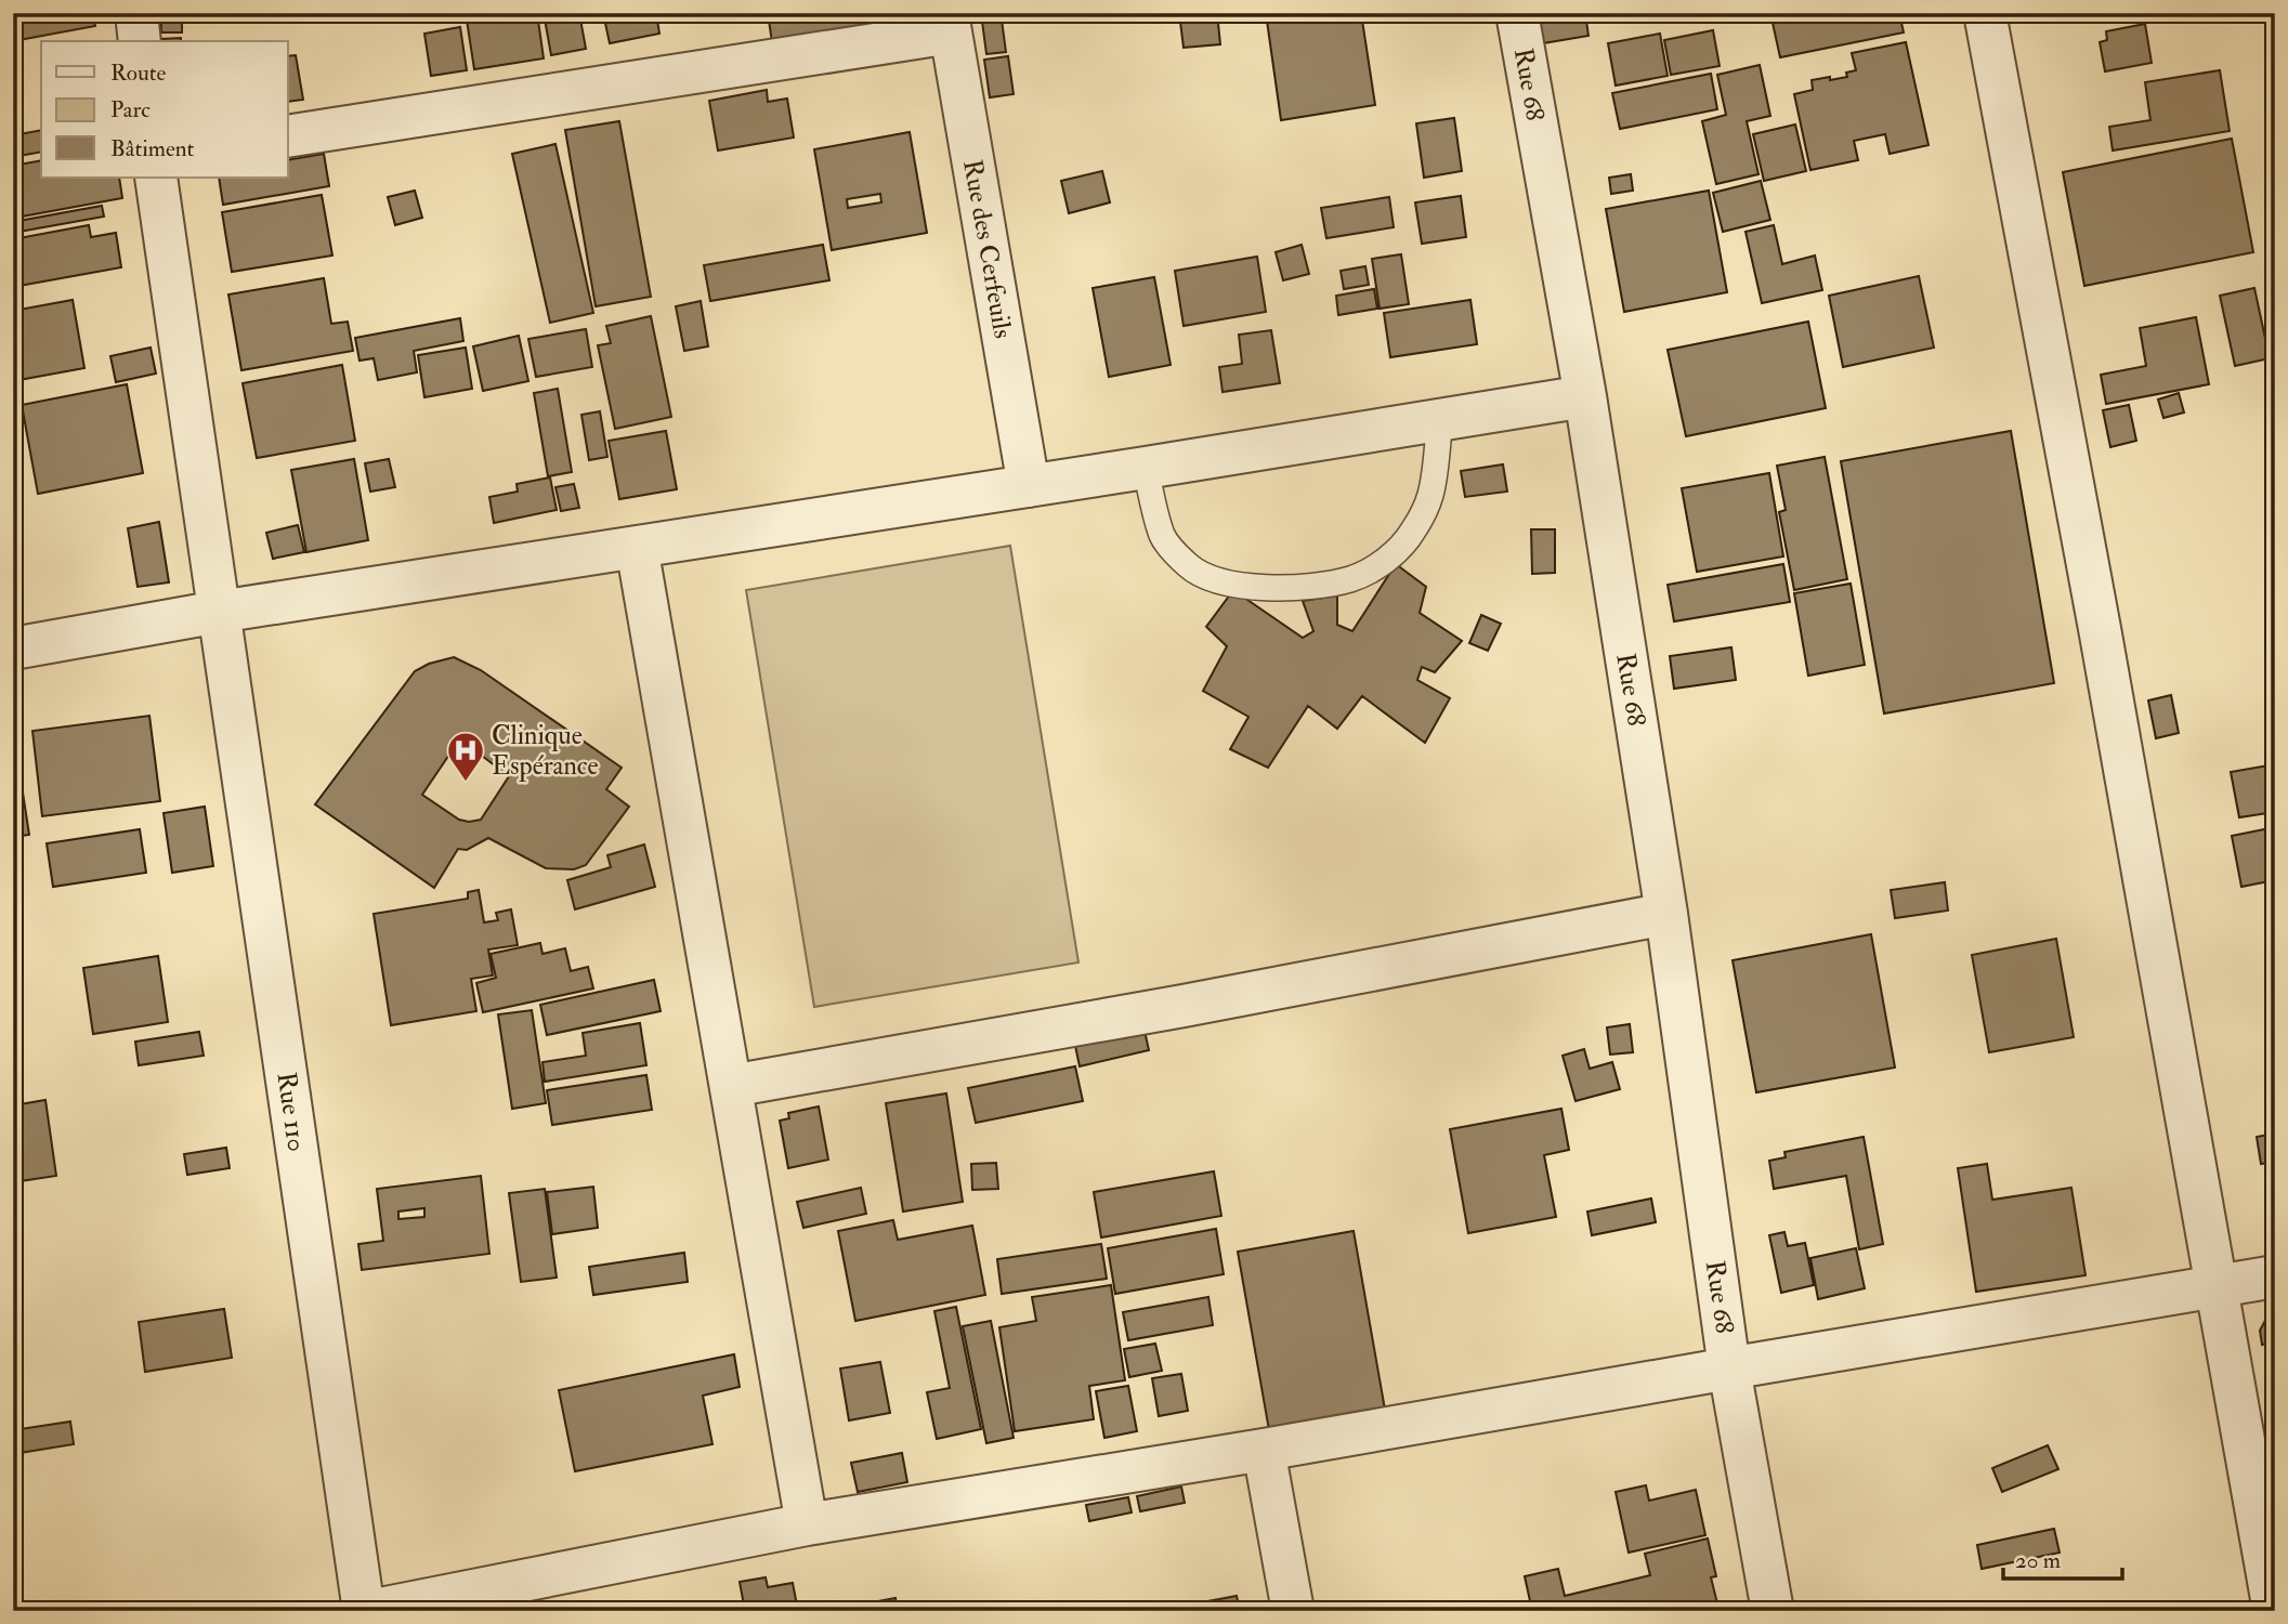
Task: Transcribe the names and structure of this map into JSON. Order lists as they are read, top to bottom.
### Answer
{
  "streets": {
    "street": ["Rue 68", "Rue des Cerfeuils", "Rue 110"]
  },
  "places": {
    "hospital": ["Clinique Espérance"]
  },
  "legend": ["Route", "Parc", "Bâtiment"],
  "scale_bar": "20 m"
}
